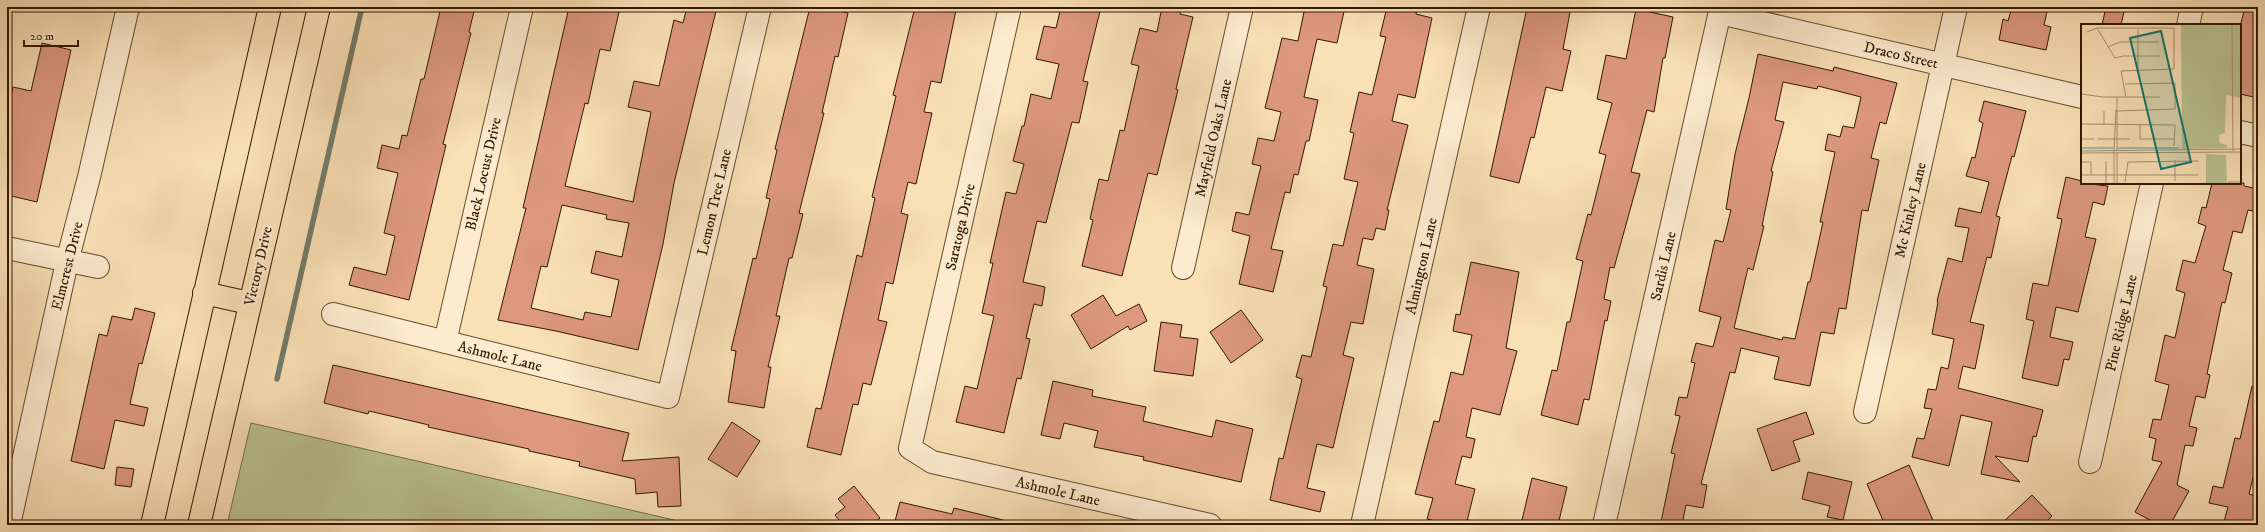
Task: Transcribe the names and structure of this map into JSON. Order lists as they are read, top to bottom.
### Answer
{
  "streets": {
    "main road": ["Victory Drive"],
    "street": [
      "Draco Street",
      "Mayfield Oaks Lane",
      "Black Locust Drive",
      "Lemon Tree Lane",
      "Mc Kinley Lane",
      "Saratoga Drive",
      "Elmcrest Drive",
      "Almington Lane",
      "Sardis Lane",
      "Pine Ridge Lane",
      "Ashmole Lane"
    ]
  },
  "crossings": [
    ["Draco Street", "Mc Kinley Lane"],
    ["Draco Street", "Sardis Lane"],
    ["Black Locust Drive", "Ashmole Lane"],
    ["Lemon Tree Lane", "Ashmole Lane"],
    ["Saratoga Drive", "Ashmole Lane"]
  ],
  "scale_bar": "20 m"
}
